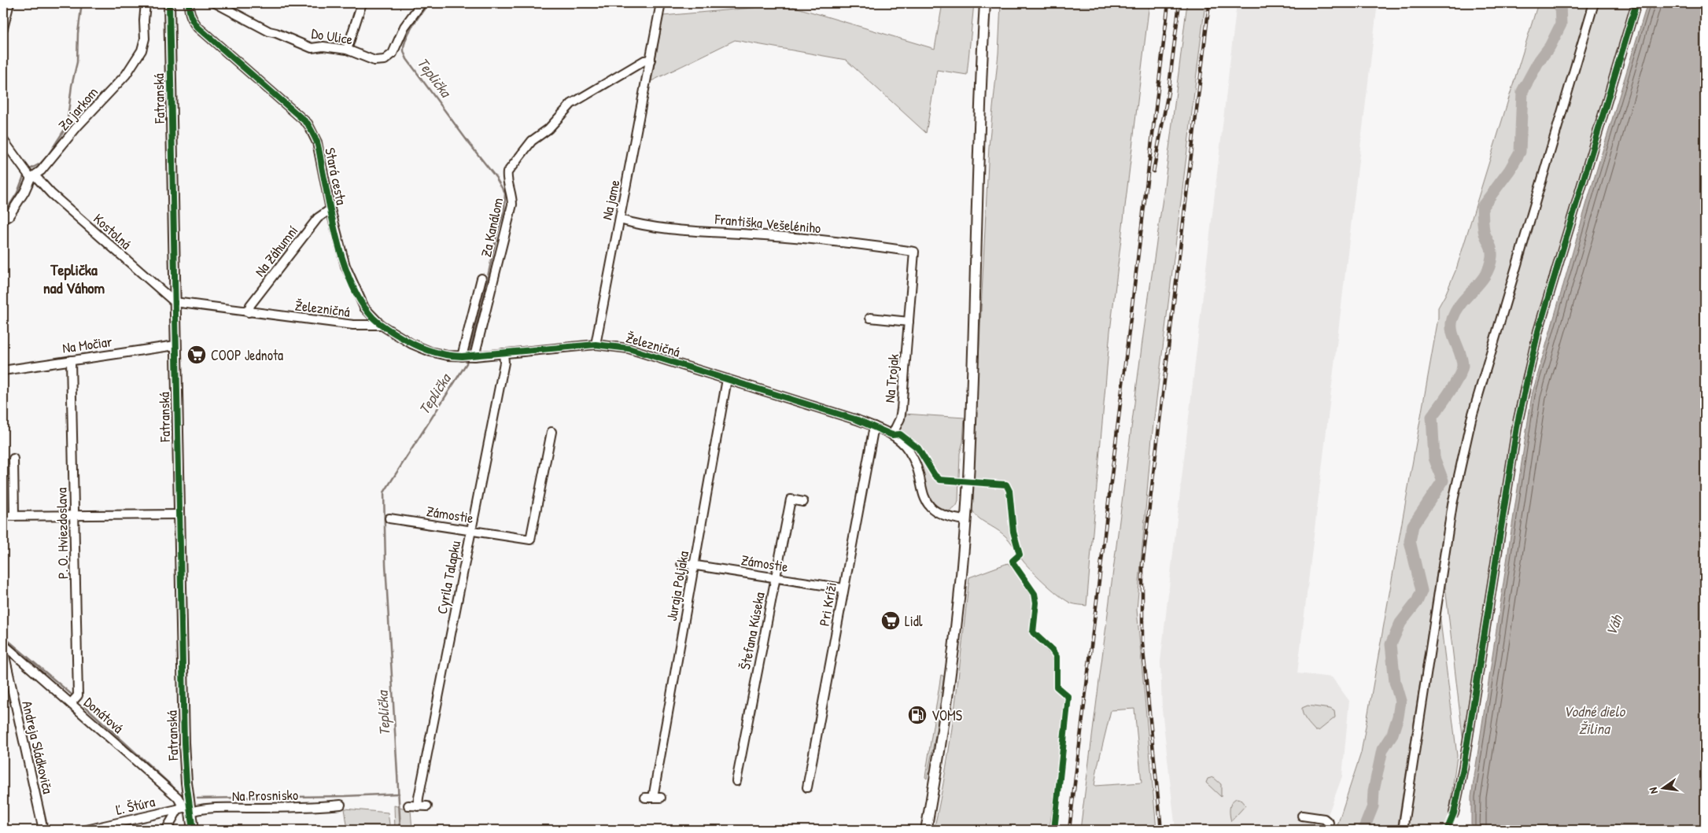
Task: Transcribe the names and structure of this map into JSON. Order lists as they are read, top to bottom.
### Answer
{
  "streets": {
    "main road": ["Fatranská"],
    "street": [
      "Do Ulice",
      "Za jarkom",
      "Stará cesta",
      "Na jame",
      "Františka Vešeléniho",
      "Za Kanálom",
      "Kostolná",
      "Na Záhumní",
      "Železničná",
      "Na Močiar",
      "Na Trojak",
      "Zámostie",
      "P. O. Hviezdoslava",
      "Cyrila Talapku",
      "Juraja Poljaka",
      "Pri Kríži",
      "Štefana Kúseka",
      "Donátová",
      "Andreja Sládkoviča",
      "Na Prosnisko",
      "Ľ. Štúra"
    ]
  },
  "crossings": [
    ["Fatranská", "Kostolná"],
    ["Fatranská", "Železničná"],
    ["Fatranská", "Na Močiar"],
    ["Fatranská", "Donátová"],
    ["Fatranská", "Na Prosnisko"],
    ["Fatranská", "Ľ. Štúra"],
    ["Za jarkom", "Kostolná"],
    ["Stará cesta", "Na Záhumní"],
    ["Stará cesta", "Železničná"],
    ["Na jame", "Františka Vešeléniho"],
    ["Na jame", "Za Kanálom"],
    ["Na jame", "Železničná"],
    ["Františka Vešeléniho", "Na Trojak"],
    ["Za Kanálom", "Železničná"],
    ["Kostolná", "Železničná"],
    ["Na Záhumní", "Železničná"],
    ["Železničná", "Na Trojak"],
    ["Železničná", "Cyrila Talapku"],
    ["Železničná", "Juraja Poljaka"],
    ["Železničná", "Pri Kríži"],
    ["Na Močiar", "P. O. Hviezdoslava"],
    ["Zámostie", "Cyrila Talapku"],
    ["Zámostie", "Juraja Poljaka"],
    ["Zámostie", "Pri Kríži"],
    ["Zámostie", "Štefana Kúseka"],
    ["P. O. Hviezdoslava", "Donátová"],
    ["Donátová", "Na Prosnisko"],
    ["Donátová", "Ľ. Štúra"],
    ["Na Prosnisko", "Ľ. Štúra"]
  ],
  "districts": ["Teplička nad Váhom"],
  "water": ["Teplička", "Váh", "Vodné dielo Žilina"],
  "places": {
    "supermarket": ["COOP Jednota", "Lidl"],
    "fuel station": ["VOMS"]
  },
  "north": "left"
}
